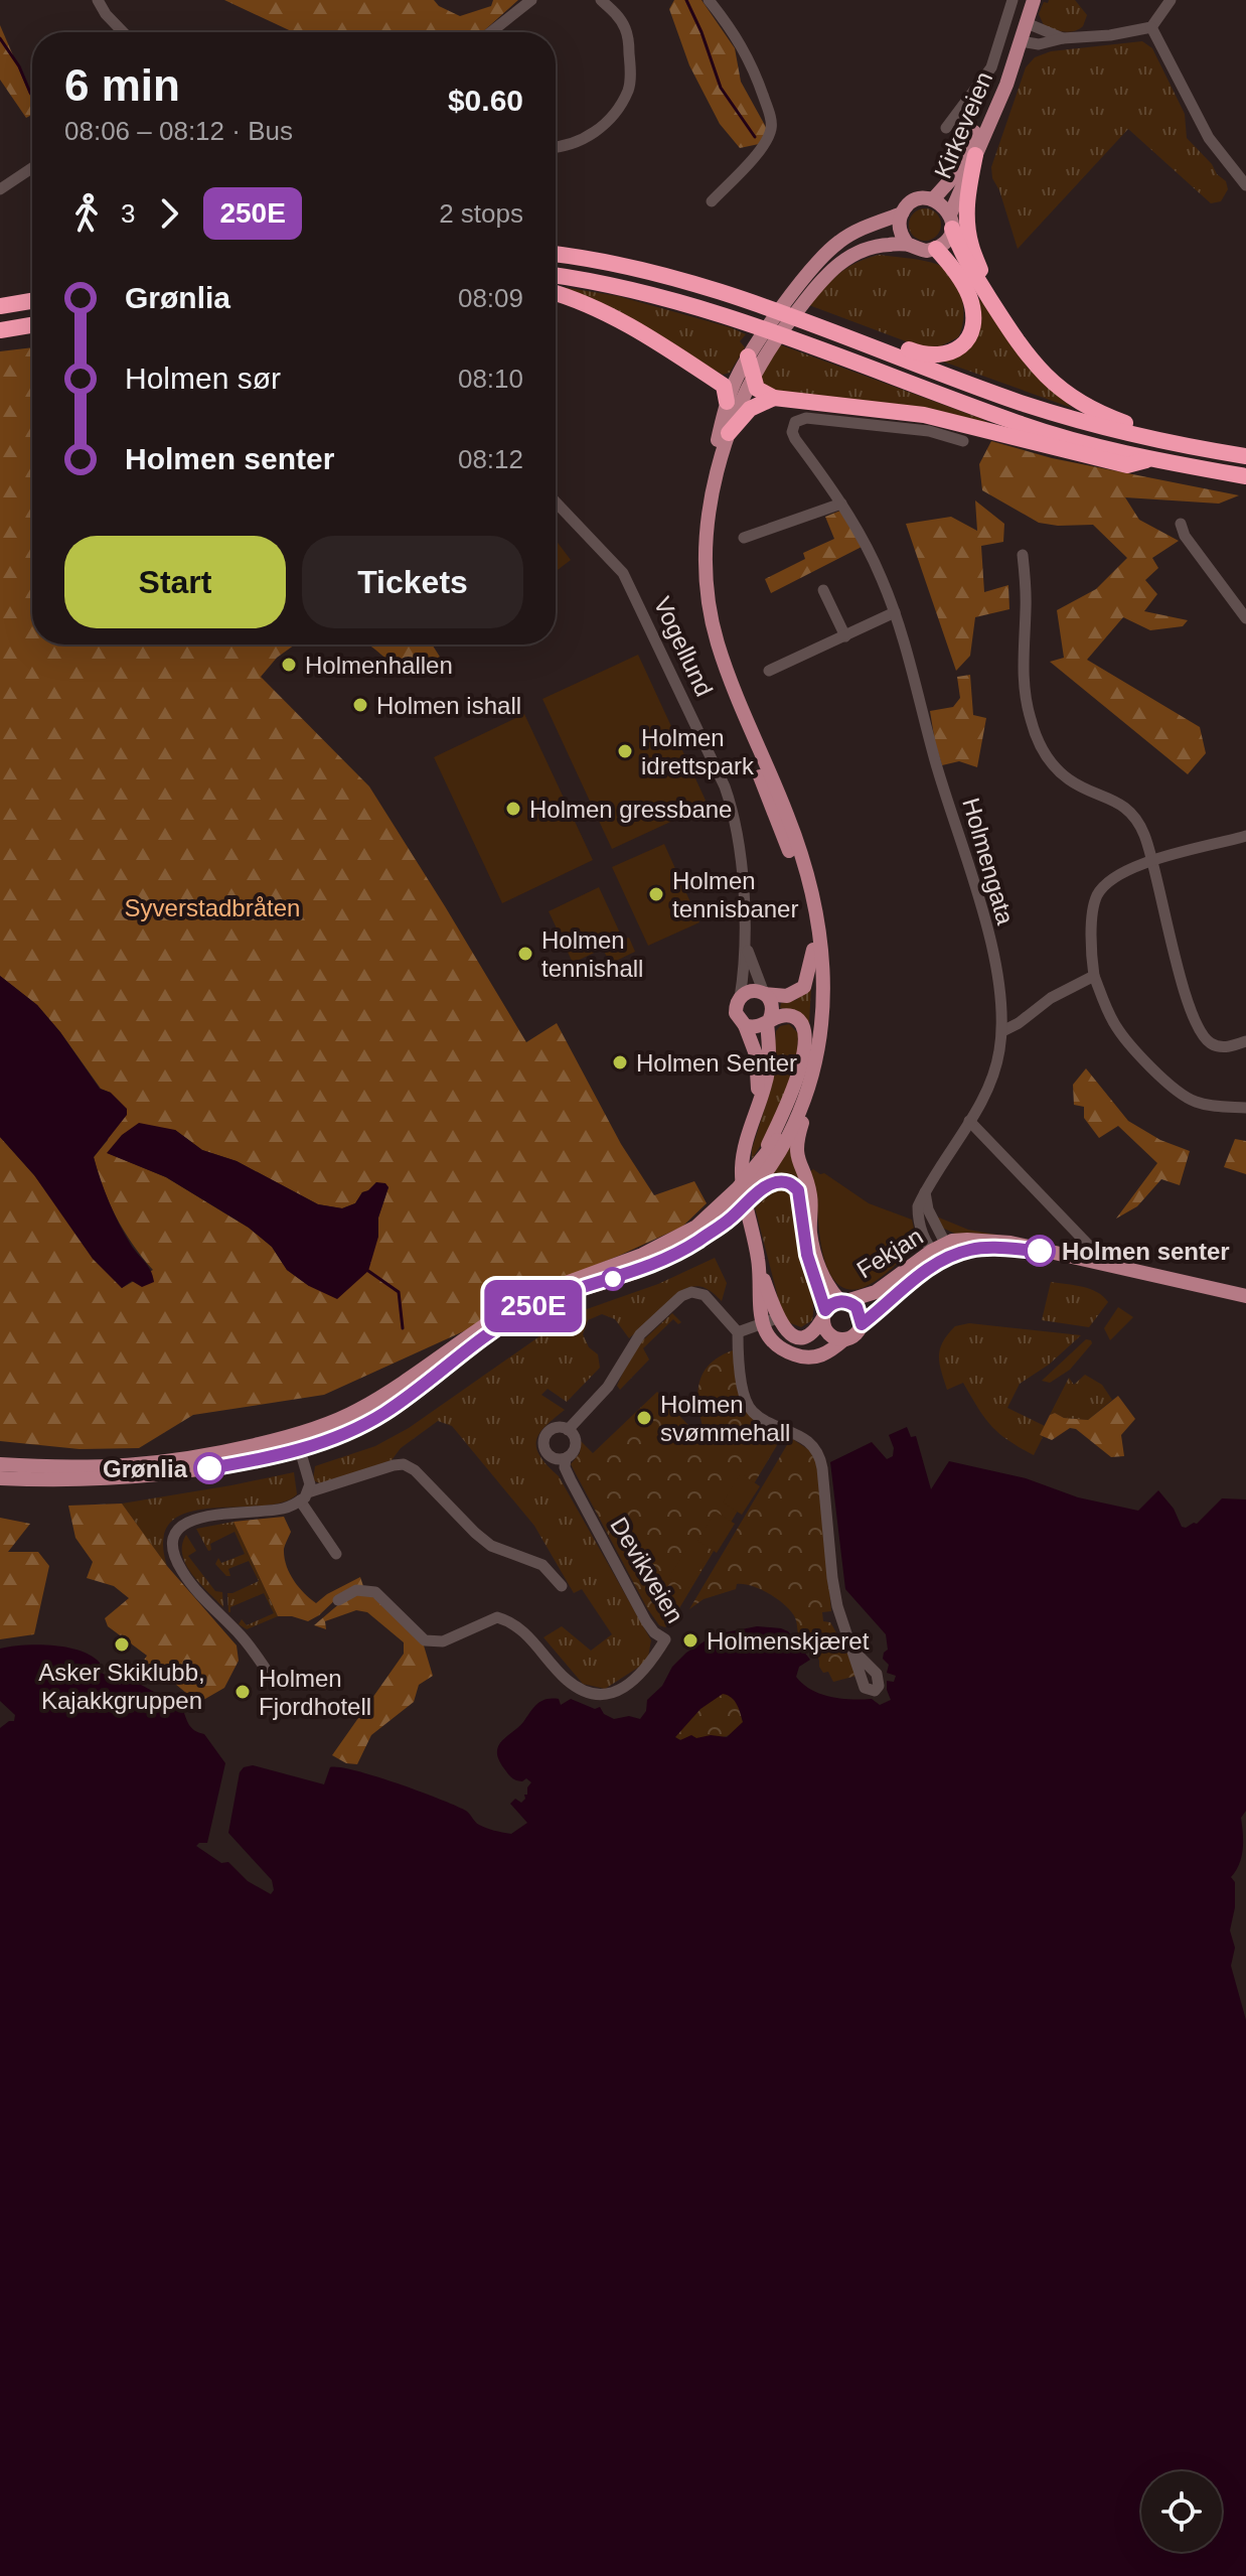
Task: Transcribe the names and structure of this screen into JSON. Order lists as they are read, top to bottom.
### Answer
{
  "streets": {
    "main road": ["Kirkeveien", "Fekjan"],
    "street": ["Vogellund", "Holmengata", "Devikveien"]
  },
  "crossings": [
    ["Holmengata", "Fekjan"]
  ],
  "parks": ["Syverstadbråten"],
  "places": [
    "Holmenhallen",
    "Holmen ishall",
    "Holmen idrettspark",
    "Holmen gressbane",
    "Holmen tennisbaner",
    "Holmen tennishall",
    "Holmen Senter",
    "Holmen senter",
    "Holmen svømmehall",
    "Grønlia",
    "Holmenskjæret",
    "Asker Skiklubb, Kajakkgruppen",
    "Holmen Fjordhotell"
  ],
  "lines": ["bus line 250E"],
  "page": {
    "on_map": "250E",
    "heading": ["6 min", "08:06 – 08:12 · Bus", "$0.60"],
    "legs": ["3", "250E", "2 stops"],
    "list": [
      {
        "name": "Grønlia",
        "value": "08:09"
      },
      {
        "name": "Holmen sør",
        "value": "08:10"
      },
      {
        "name": "Holmen senter",
        "value": "08:12"
      }
    ],
    "buttons": ["Start", "Tickets"]
  }
}
